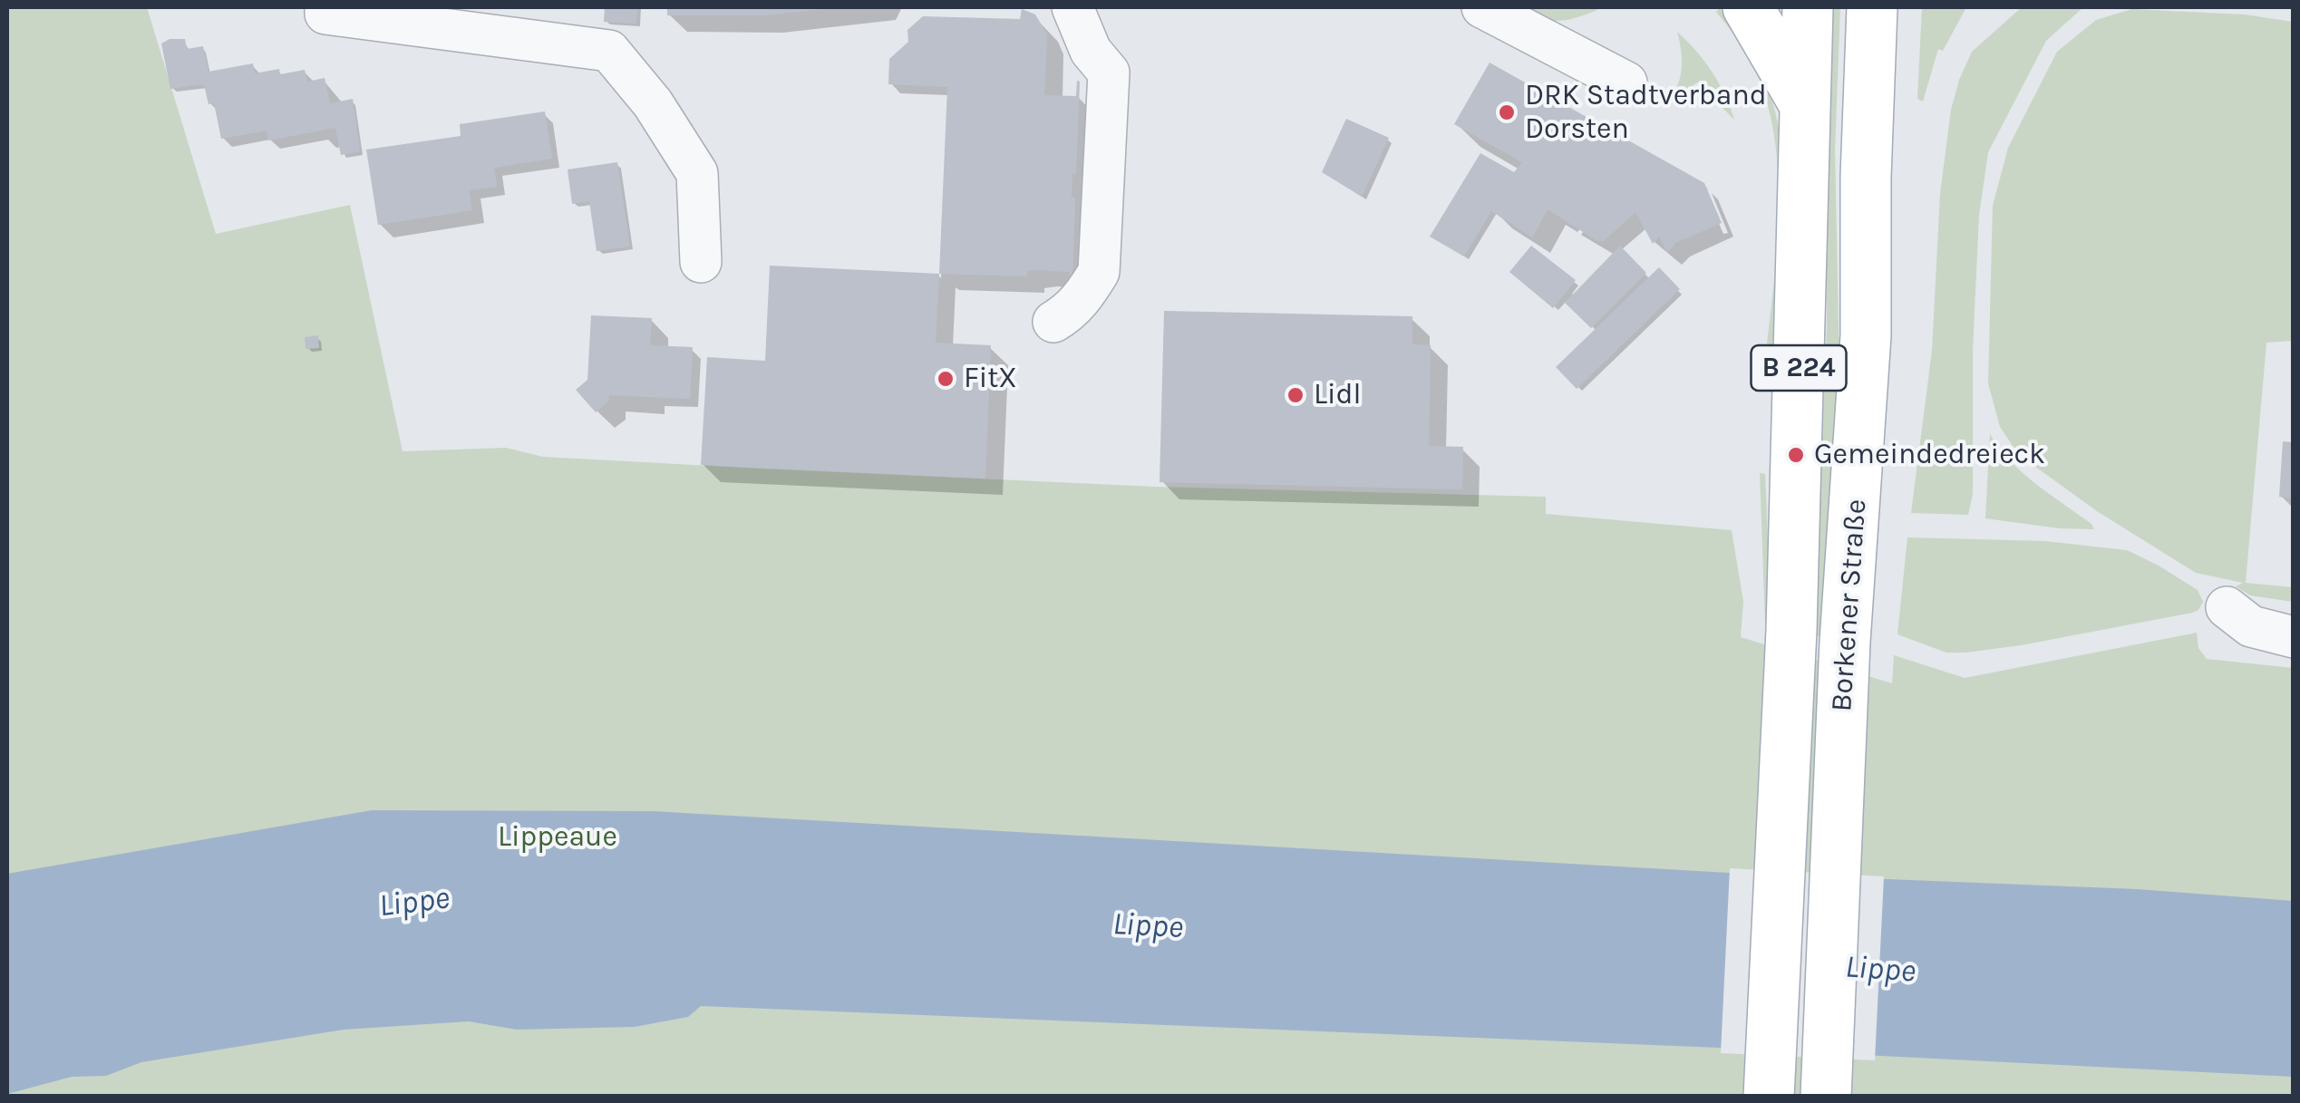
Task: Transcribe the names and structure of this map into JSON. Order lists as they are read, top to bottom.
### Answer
{
  "streets": {
    "main road": ["B 224", "Borkener Straße"]
  },
  "water": ["Lippe"],
  "parks": ["Lippeaue"],
  "places": [
    "DRK Stadtverband Dorsten",
    "FitX",
    "Lidl",
    "Gemeindedreieck"
  ]
}
